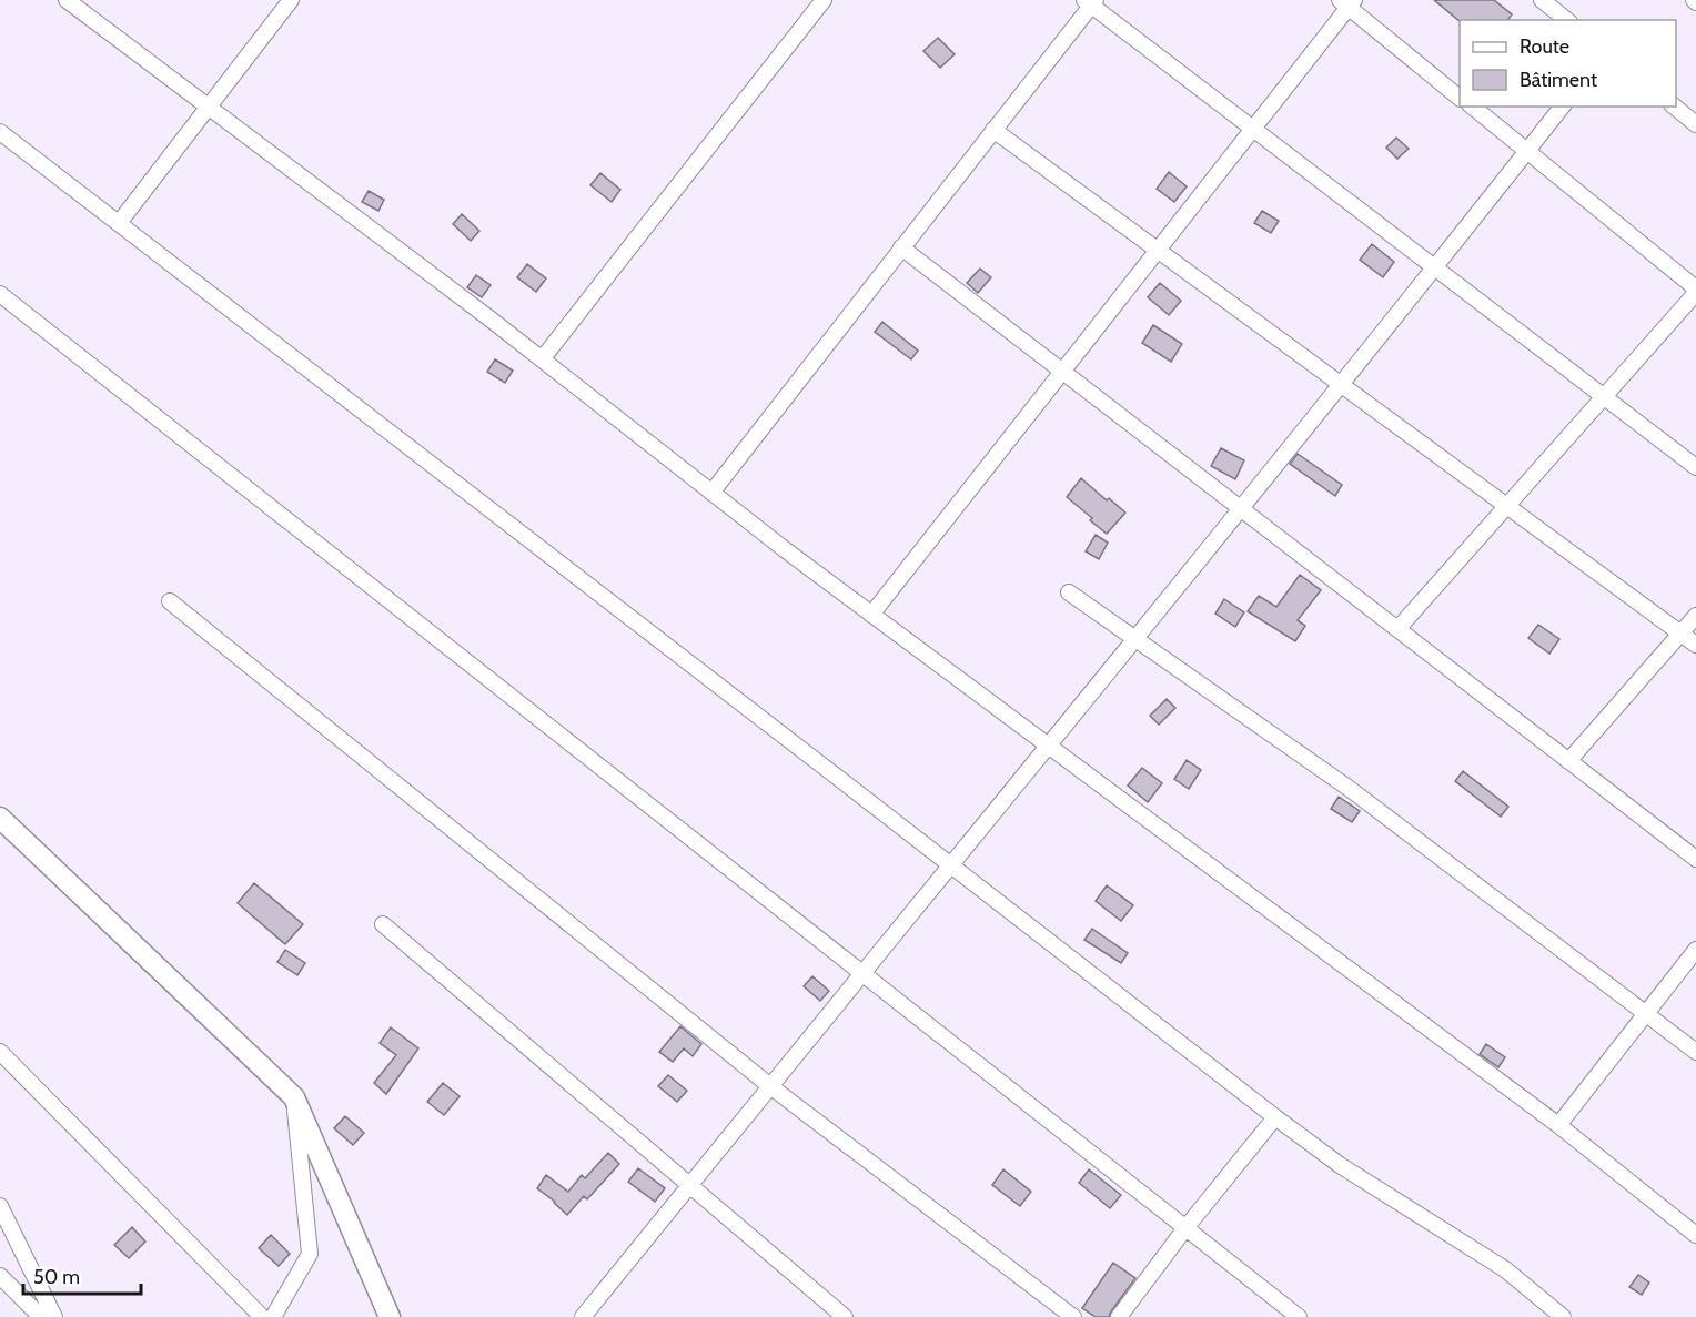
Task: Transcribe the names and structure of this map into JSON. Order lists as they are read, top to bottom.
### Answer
{
  "legend": ["Route", "Bâtiment"],
  "scale_bar": "50 m"
}
